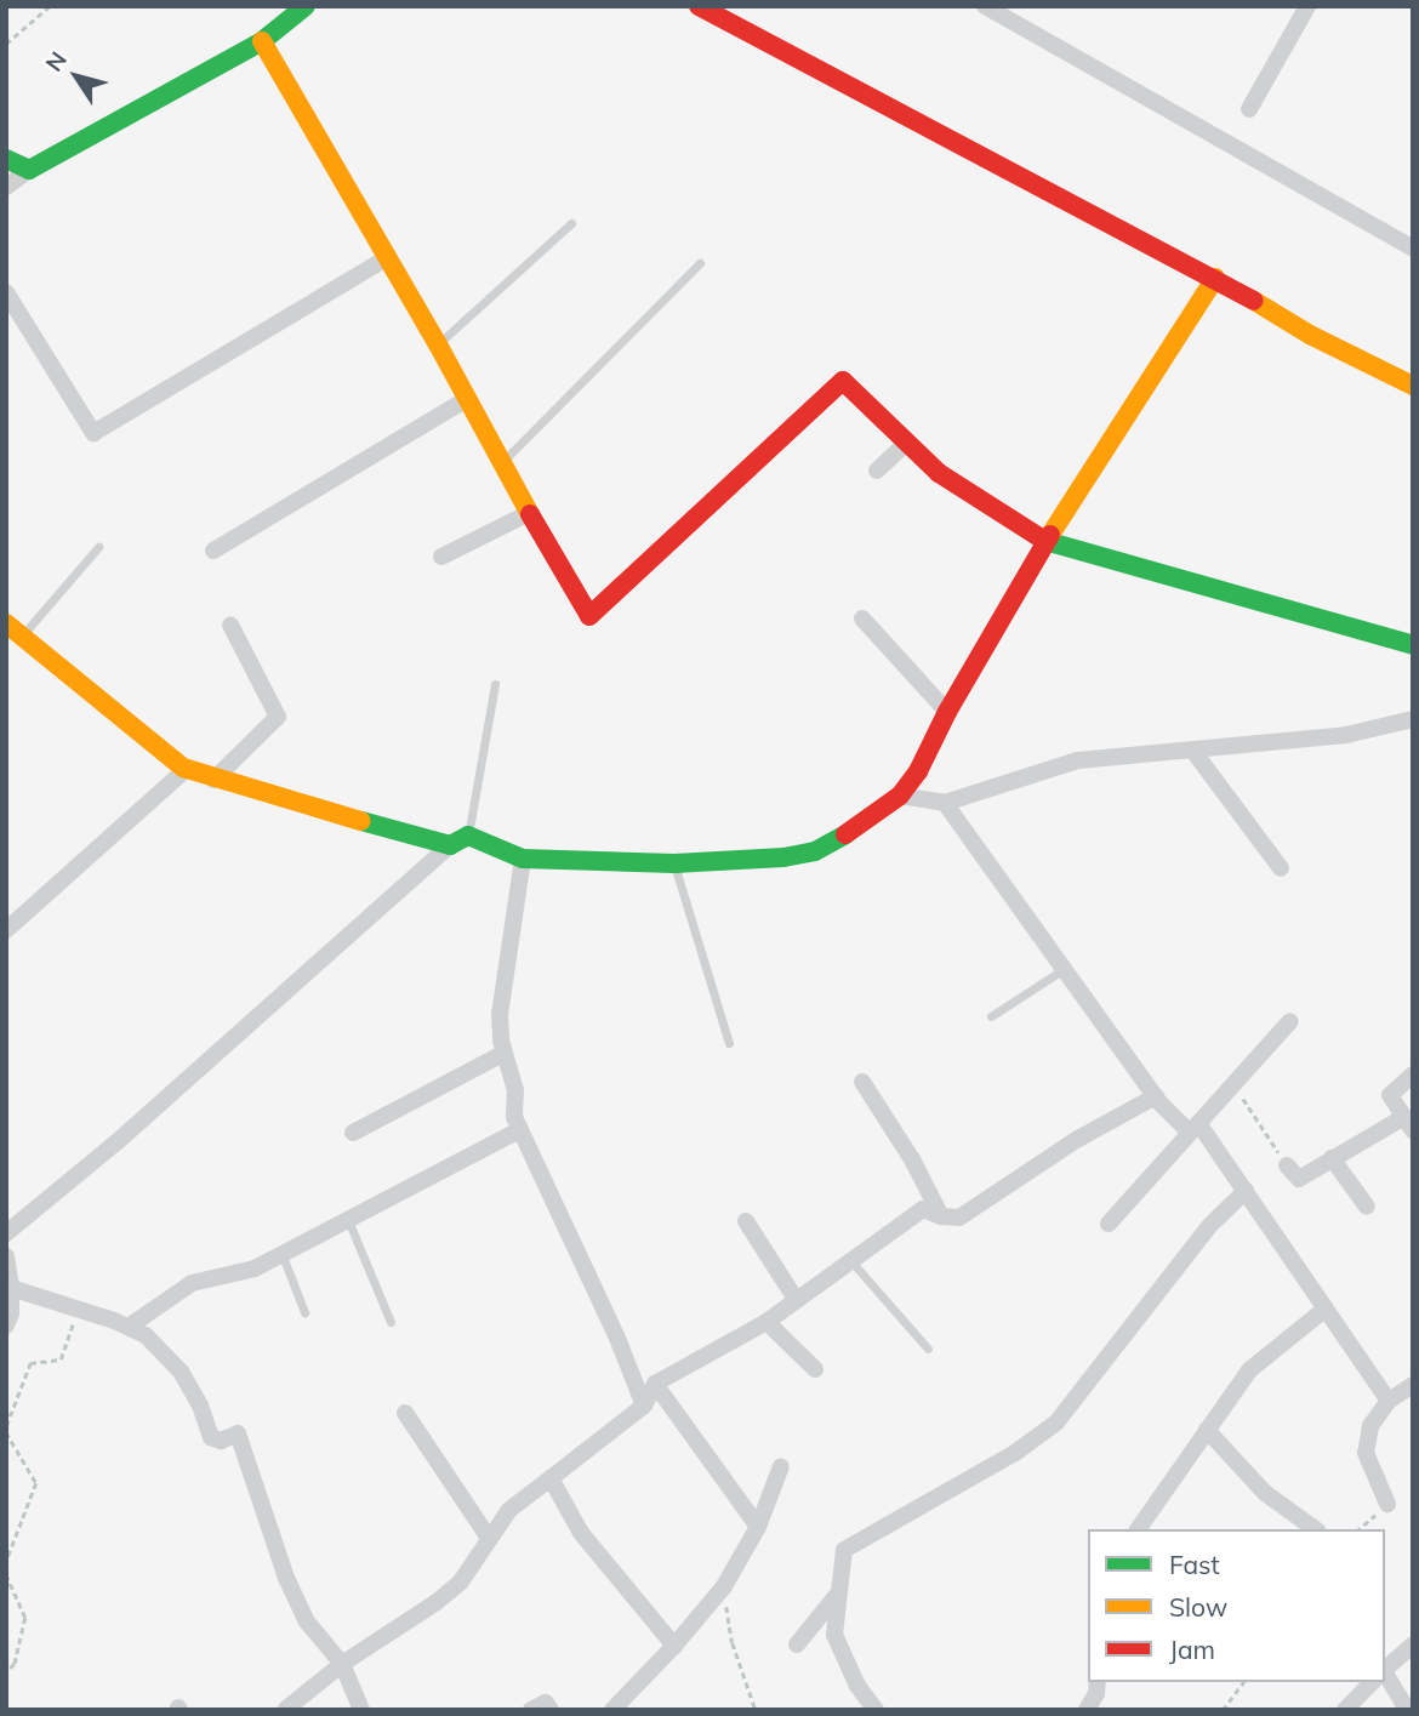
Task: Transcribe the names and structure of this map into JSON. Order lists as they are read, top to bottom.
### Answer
{
  "legend": ["Fast", "Slow", "Jam"],
  "north": "top left"
}
